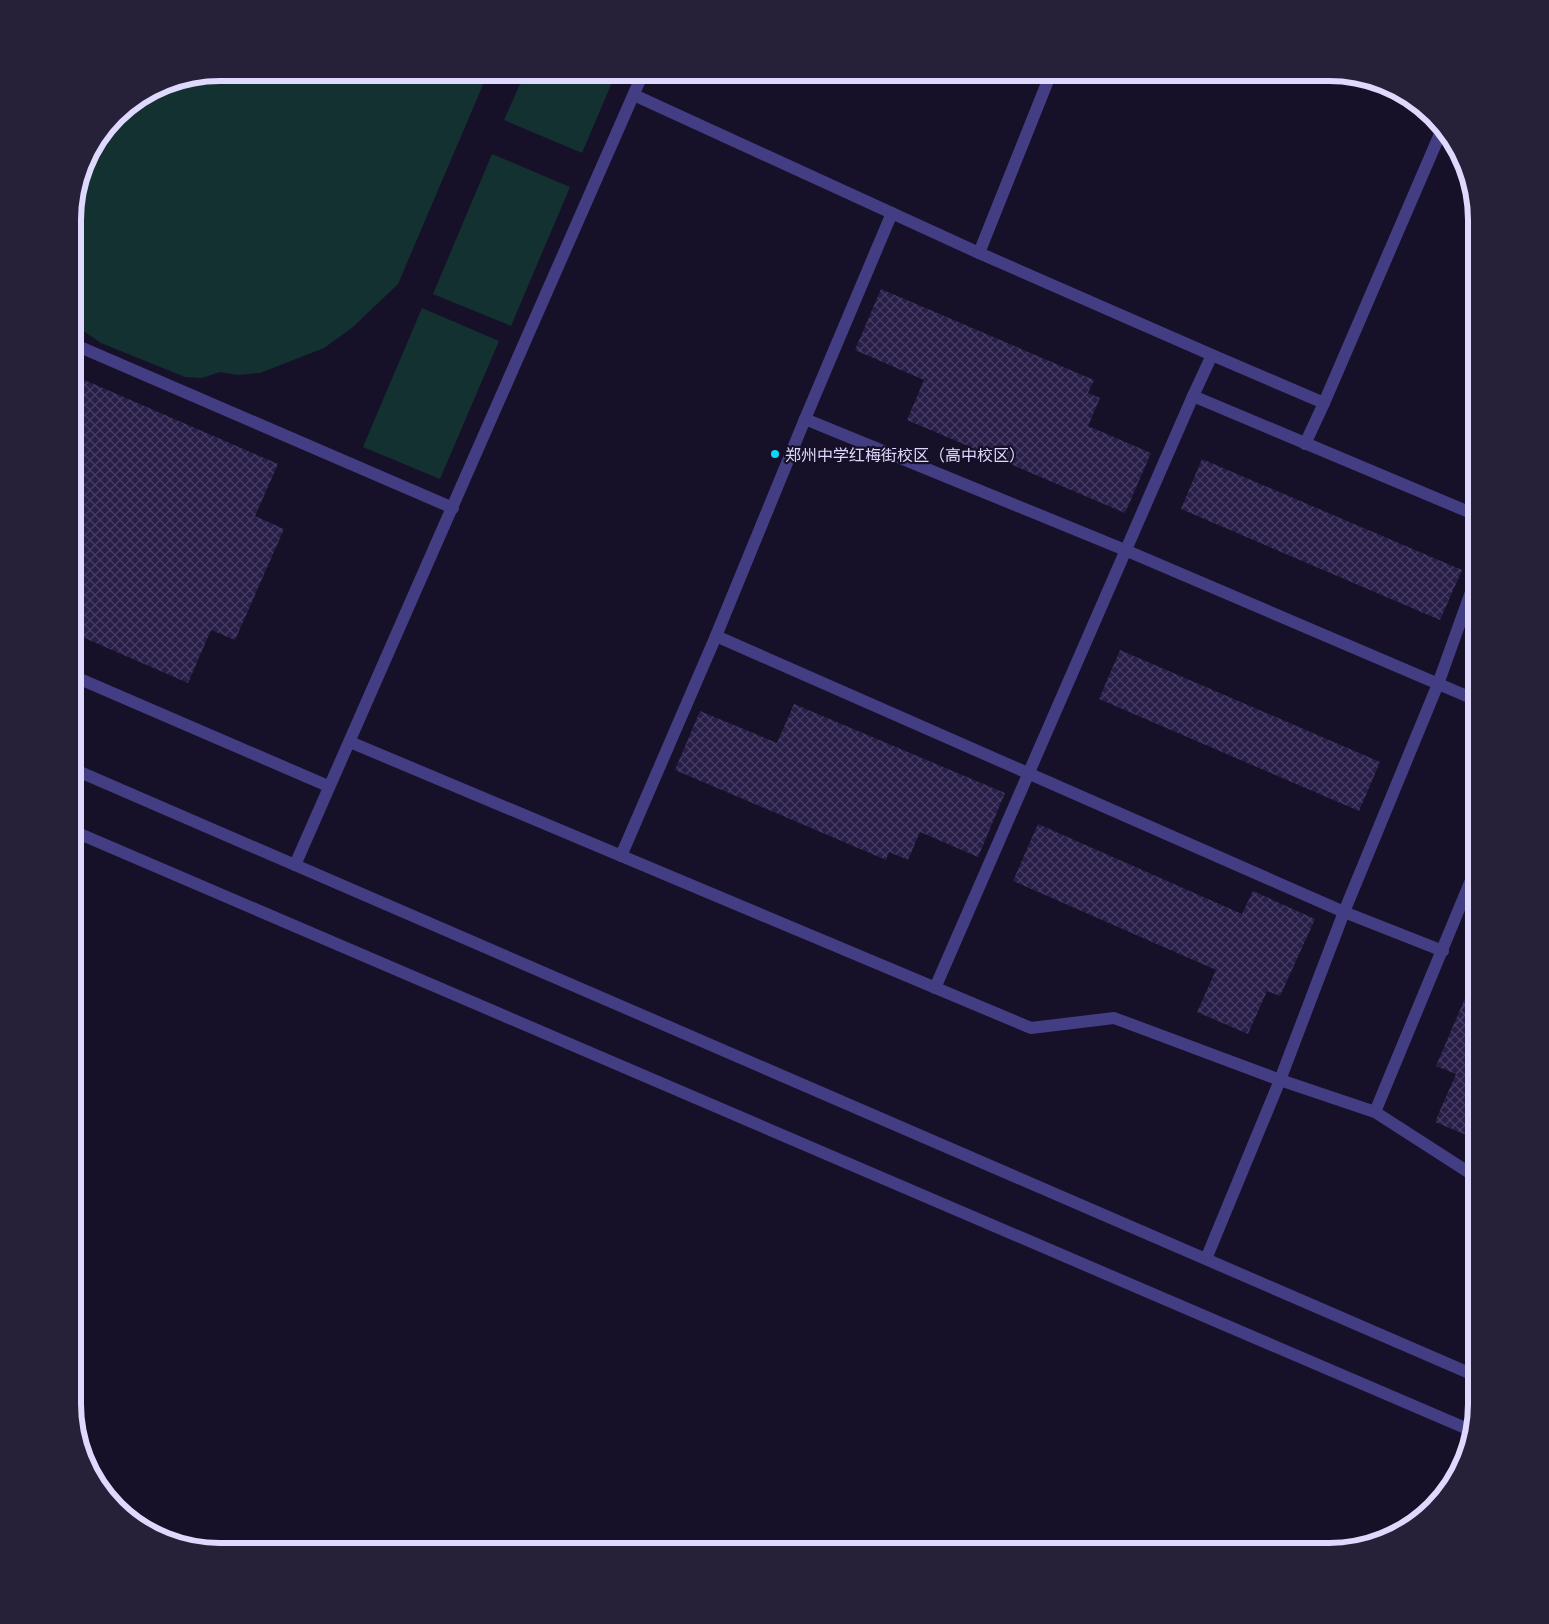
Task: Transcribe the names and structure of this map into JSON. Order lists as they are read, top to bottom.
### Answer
{
  "places": ["郑州中学红梅街校区（高中校区）"]
}
